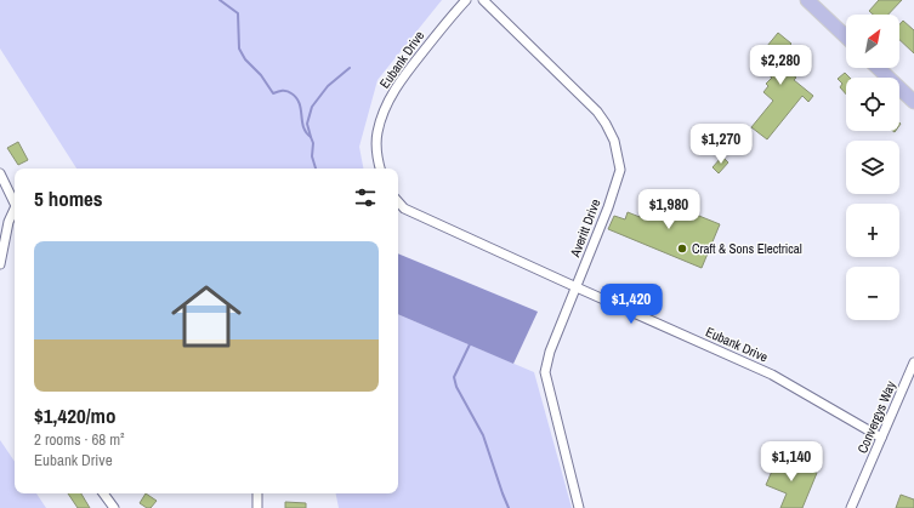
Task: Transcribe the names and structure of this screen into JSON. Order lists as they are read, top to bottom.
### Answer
{
  "streets": {
    "street": ["Eubank Drive", "Averitt Drive", "Convergys Way"]
  },
  "crossings": [
    ["Eubank Drive", "Averitt Drive"],
    ["Eubank Drive", "Convergys Way"]
  ],
  "places": ["Craft & Sons Electrical"],
  "north": "top right",
  "page": {
    "map_buttons": ["+", "−"],
    "price": [
      "$2,280",
      "$1,270",
      "$1,980",
      "$1,420",
      "$1,140"
    ],
    "heading": "5 homes",
    "list": [
      {
        "name": "$1,420/mo",
        "note": "2 rooms · 68 m² · Eubank Drive"
      }
    ]
  }
}
